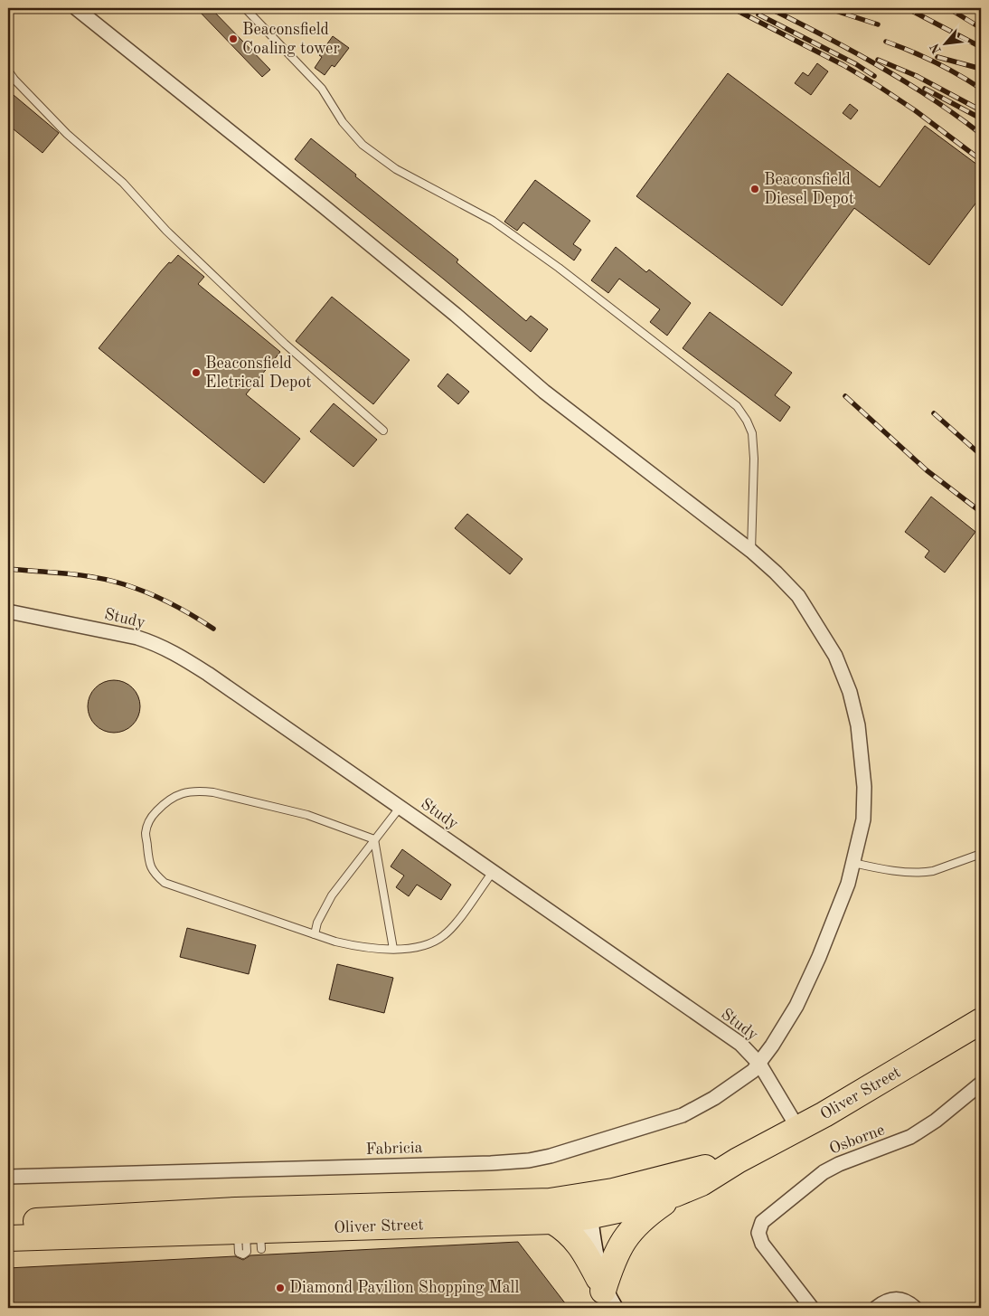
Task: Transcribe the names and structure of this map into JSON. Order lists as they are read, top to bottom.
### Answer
{
  "streets": {
    "highway": ["Oliver Street"],
    "street": ["Study", "Osborne", "Fabricia"]
  },
  "crossings": [
    ["Study", "Oliver Street"],
    ["Study", "Fabricia"]
  ],
  "places": [
    "Beaconsfield Coaling tower",
    "Beaconsfield Diesel Depot",
    "Beaconsfield Eletrical Depot",
    "Diamond Pavilion Shopping Mall"
  ],
  "north": "bottom left"
}
